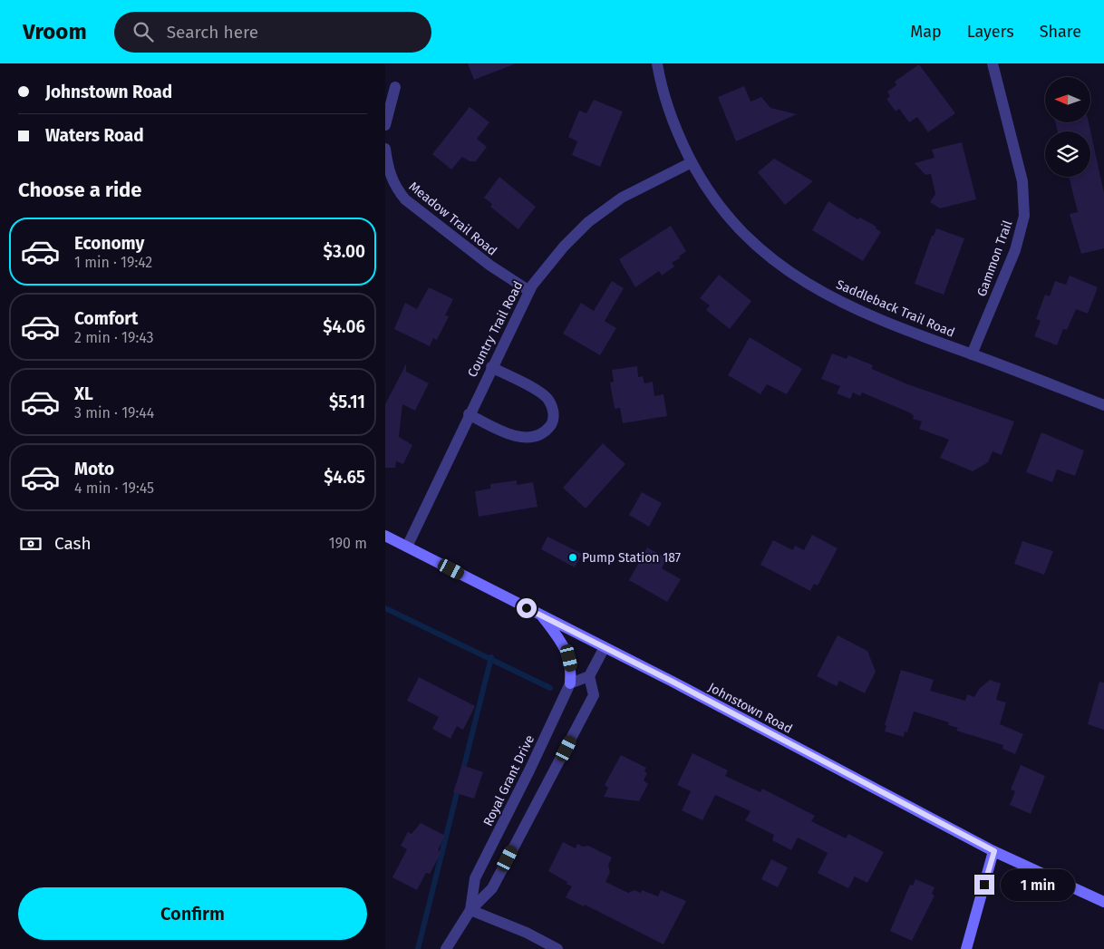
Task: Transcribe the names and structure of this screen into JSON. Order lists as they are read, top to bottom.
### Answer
{
  "streets": {
    "main road": ["Johnstown Road"],
    "street": [
      "Meadow Trail Road",
      "Gammon Trail",
      "Saddleback Trail Road",
      "Country Trail Road",
      "Royal Grant Drive"
    ]
  },
  "crossings": [
    ["Meadow Trail Road", "Country Trail Road"],
    ["Gammon Trail", "Saddleback Trail Road"],
    ["Saddleback Trail Road", "Country Trail Road"],
    ["Country Trail Road", "Johnstown Road"]
  ],
  "places": ["Pump Station 187"],
  "north": "left",
  "page": {
    "header": "Vroom",
    "search": "Search here",
    "nav": ["Map", "Layers", "Share"],
    "banner": ["Johnstown Road", "Waters Road"],
    "heading": "Choose a ride",
    "list": [
      {
        "name": "Economy",
        "note": "1 min · 19:42",
        "value": "$3.00"
      },
      {
        "name": "Comfort",
        "note": "2 min · 19:43",
        "value": "$4.06"
      },
      {
        "name": "XL",
        "note": "3 min · 19:44",
        "value": "$5.11"
      },
      {
        "name": "Moto",
        "note": "4 min · 19:45",
        "value": "$4.65"
      }
    ],
    "pay": ["Cash", "190 m"],
    "bubble": "1 min",
    "buttons": "Confirm"
  }
}
